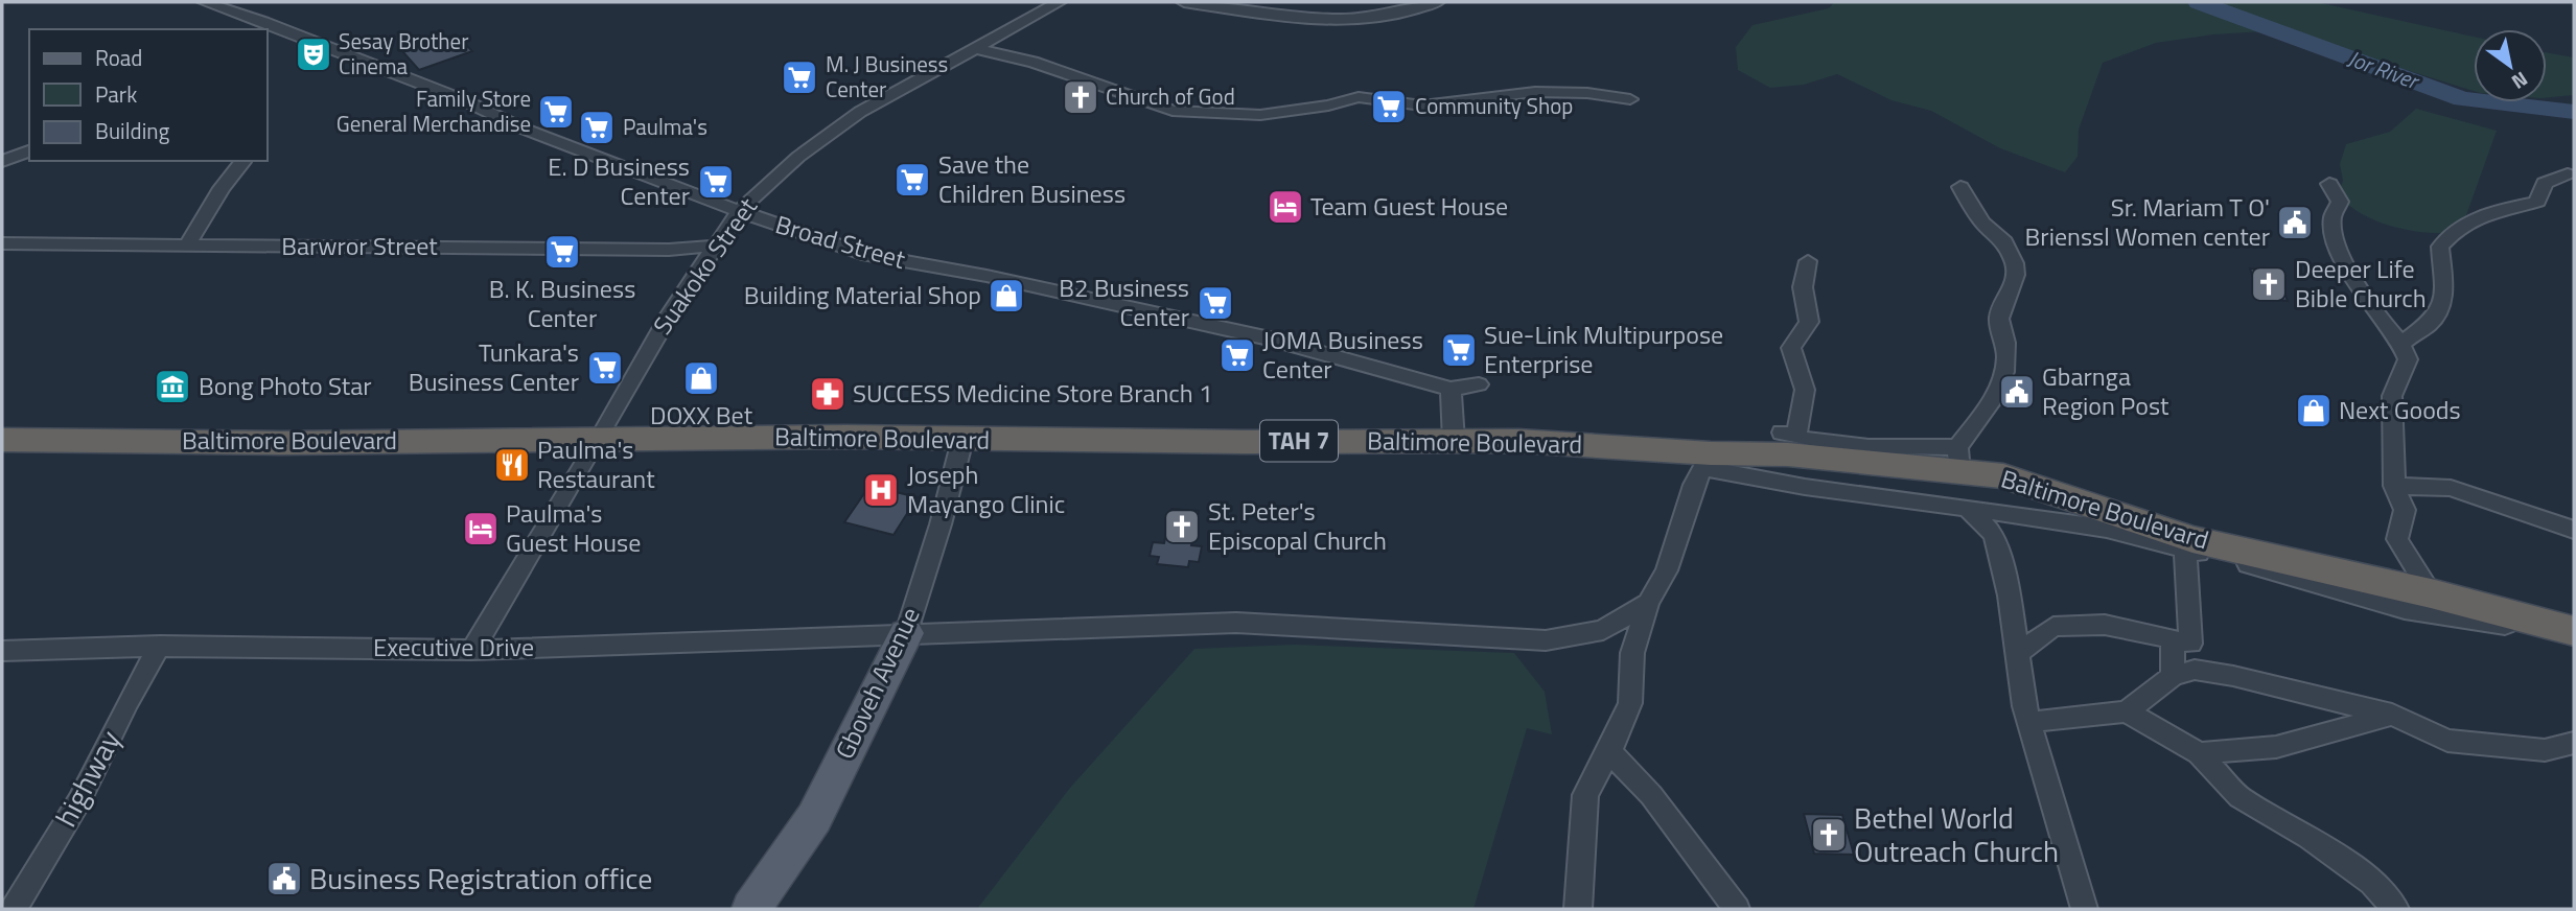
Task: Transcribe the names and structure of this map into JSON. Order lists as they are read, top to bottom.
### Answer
{
  "streets": {
    "highway": ["Baltimore Boulevard", "TAH 7"],
    "main road": ["Gboveh Avenue"],
    "street": [
      "Broad Street",
      "Barwror Street",
      "Suakoko Street",
      "Executive Drive",
      "highway"
    ]
  },
  "crossings": [
    ["Broad Street", "Suakoko Street"],
    ["Barwror Street", "Suakoko Street"],
    ["Suakoko Street", "Baltimore Boulevard"],
    ["Suakoko Street", "Executive Drive"],
    ["Baltimore Boulevard", "Gboveh Avenue"],
    ["Executive Drive", "Gboveh Avenue"],
    ["Executive Drive", "highway"]
  ],
  "water": ["Jor River"],
  "places": {
    "theatre": ["Sesay Brother Cinema"],
    "supermarket": [
      "M. J Business Center",
      "Community Shop",
      "Family Store General Merchandise",
      "Paulma's",
      "Save the Children Business",
      "E. D Business Center",
      "B. K. Business Center",
      "B2 Business Center",
      "Sue-Link Multipurpose Enterprise",
      "JOMA Business Center",
      "Tunkara's Business Center"
    ],
    "church": [
      "Church of God",
      "Deeper Life Bible Church",
      "St. Peter's Episcopal Church",
      "Bethel World Outreach Church"
    ],
    "hotel": ["Team Guest House", "Paulma's Guest House"],
    "public building": ["Sr. Mariam T O' Brienssl Women center", "Gbarnga Region Post", "Business Registration office"],
    "shop": ["Building Material Shop", "DOXX Bet", "Next Goods"],
    "museum": ["Bong Photo Star"],
    "pharmacy": ["SUCCESS Medicine Store Branch 1"],
    "restaurant": ["Paulma's Restaurant"],
    "hospital": ["Joseph Mayango Clinic"]
  },
  "legend": ["Road", "Park", "Building"],
  "north": "bottom right"
}
